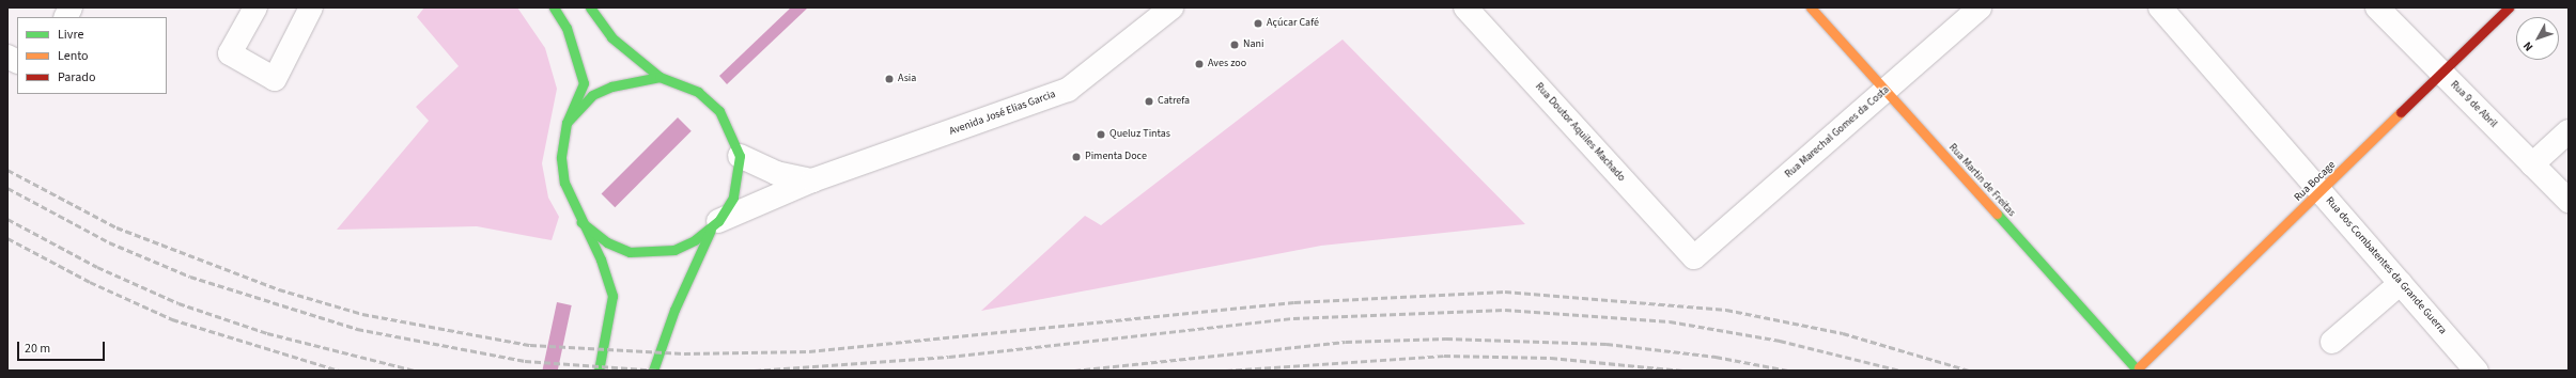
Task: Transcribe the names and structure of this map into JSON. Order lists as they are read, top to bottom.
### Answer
{
  "streets": {
    "street": [
      "Rua 9 de Abril",
      "Avenida José Elias Garcia",
      "Rua Doutor Aquiles Machado",
      "Rua Marechal Gomes da Costa",
      "Rua Martin de Freitas",
      "Rua Bocage",
      "Rua dos Combatentes da Grande Guerra"
    ]
  },
  "crossings": [
    ["Rua 9 de Abril", "Rua Bocage"],
    ["Rua Doutor Aquiles Machado", "Rua Marechal Gomes da Costa"],
    ["Rua Marechal Gomes da Costa", "Rua Martin de Freitas"],
    ["Rua Martin de Freitas", "Rua Bocage"],
    ["Rua Bocage", "Rua dos Combatentes da Grande Guerra"]
  ],
  "places": [
    "Açúcar Café",
    "Nani",
    "Aves zoo",
    "Asia",
    "Catrefa",
    "Queluz Tintas",
    "Pimenta Doce"
  ],
  "legend": ["Livre", "Lento", "Parado"],
  "scale_bar": "20 m",
  "north": "bottom left"
}
